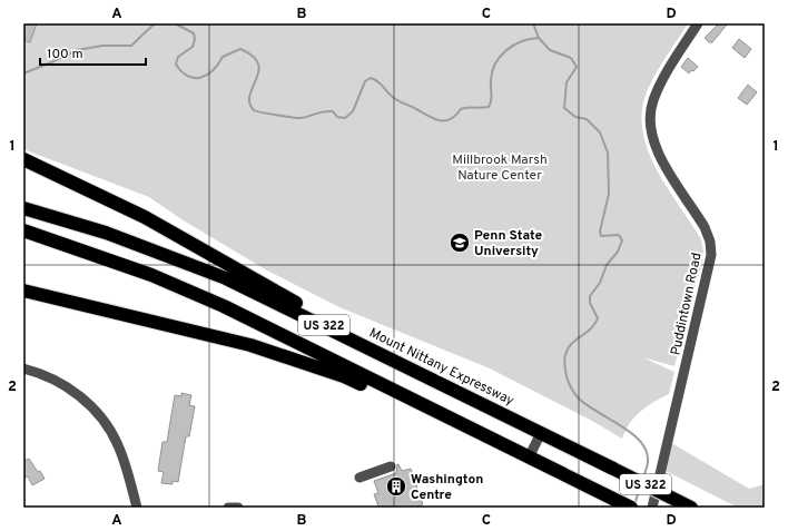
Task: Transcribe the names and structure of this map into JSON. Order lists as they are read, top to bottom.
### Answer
{
  "streets": {
    "highway": ["US 322", "Mount Nittany Expressway"],
    "street": ["Puddintown Road"]
  },
  "parks": ["Millbrook Marsh Nature Center"],
  "places": {
    "school or university": ["Penn State University"],
    "building": ["Washington Centre"]
  },
  "scale_bar": "100 m",
  "grid": {
    "columns": [
      "A",
      "B",
      "C",
      "D"
    ],
    "rows": ["1", "2"]
  }
}
